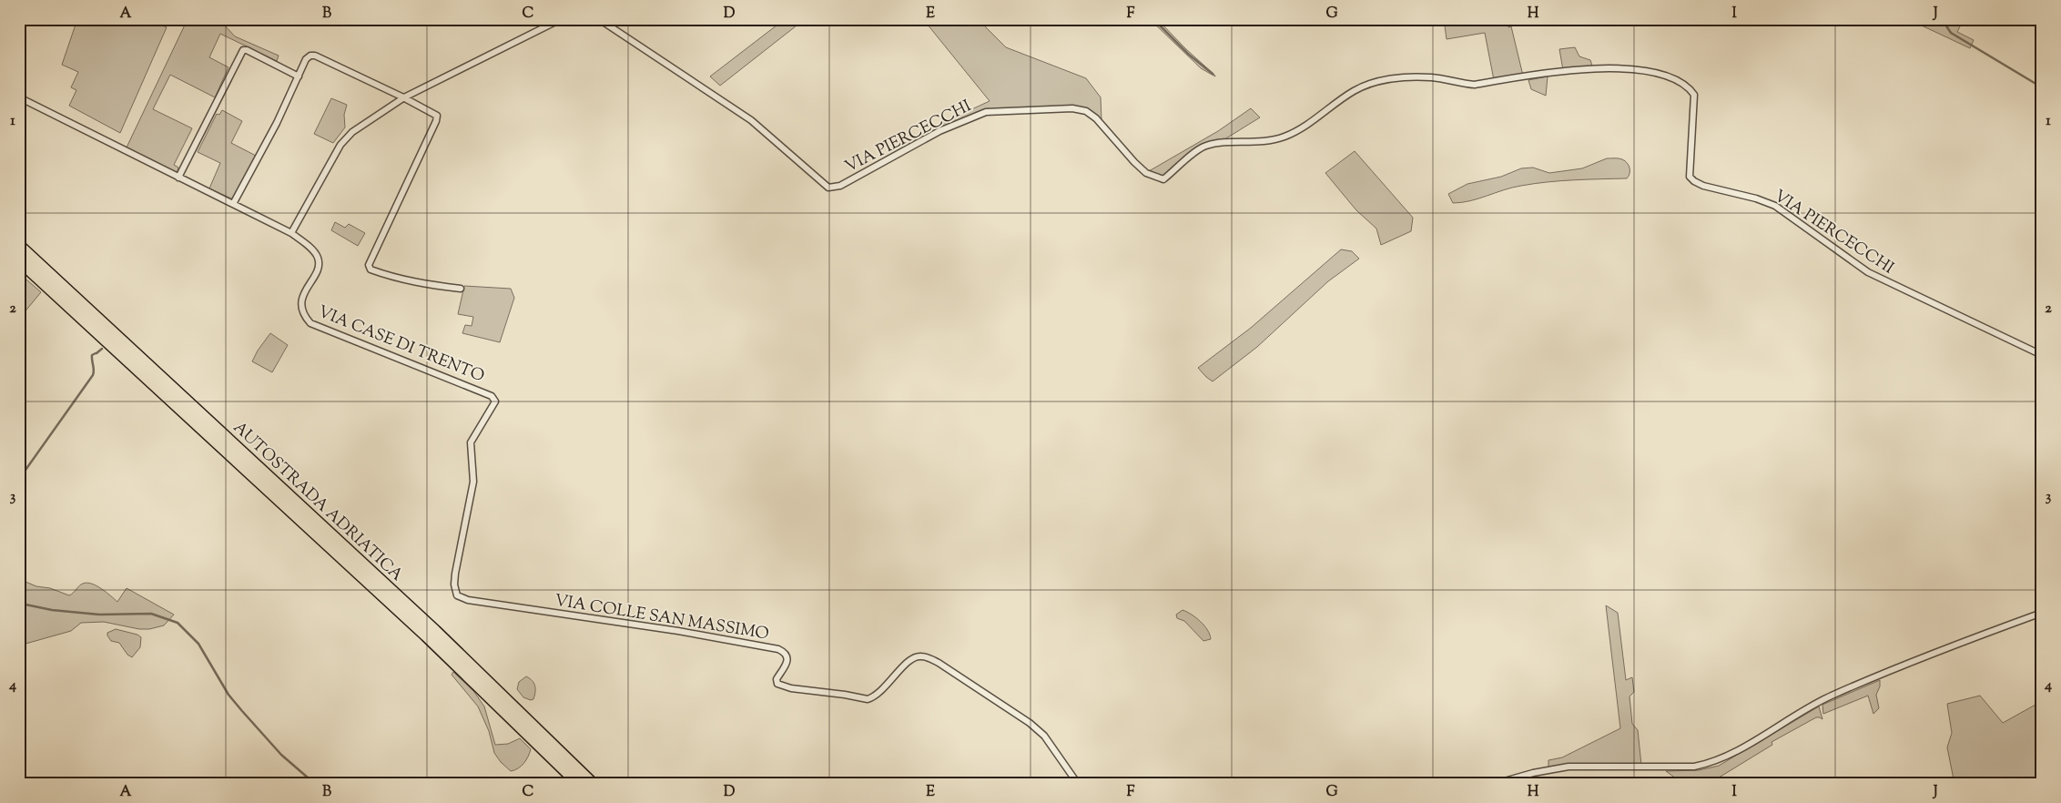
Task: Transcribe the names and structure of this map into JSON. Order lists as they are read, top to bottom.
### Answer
{
  "streets": {
    "highway": ["AUTOSTRADA ADRIATICA"],
    "street": ["VIA PIERCECCHI", "VIA CASE DI TRENTO", "VIA COLLE SAN MASSIMO"]
  },
  "crossings": [
    ["VIA CASE DI TRENTO", "VIA COLLE SAN MASSIMO"]
  ],
  "grid": {
    "columns": [
      "A",
      "B",
      "C",
      "D",
      "E",
      "F",
      "G",
      "H",
      "I",
      "J"
    ],
    "rows": [
      "1",
      "2",
      "3",
      "4"
    ]
  }
}
